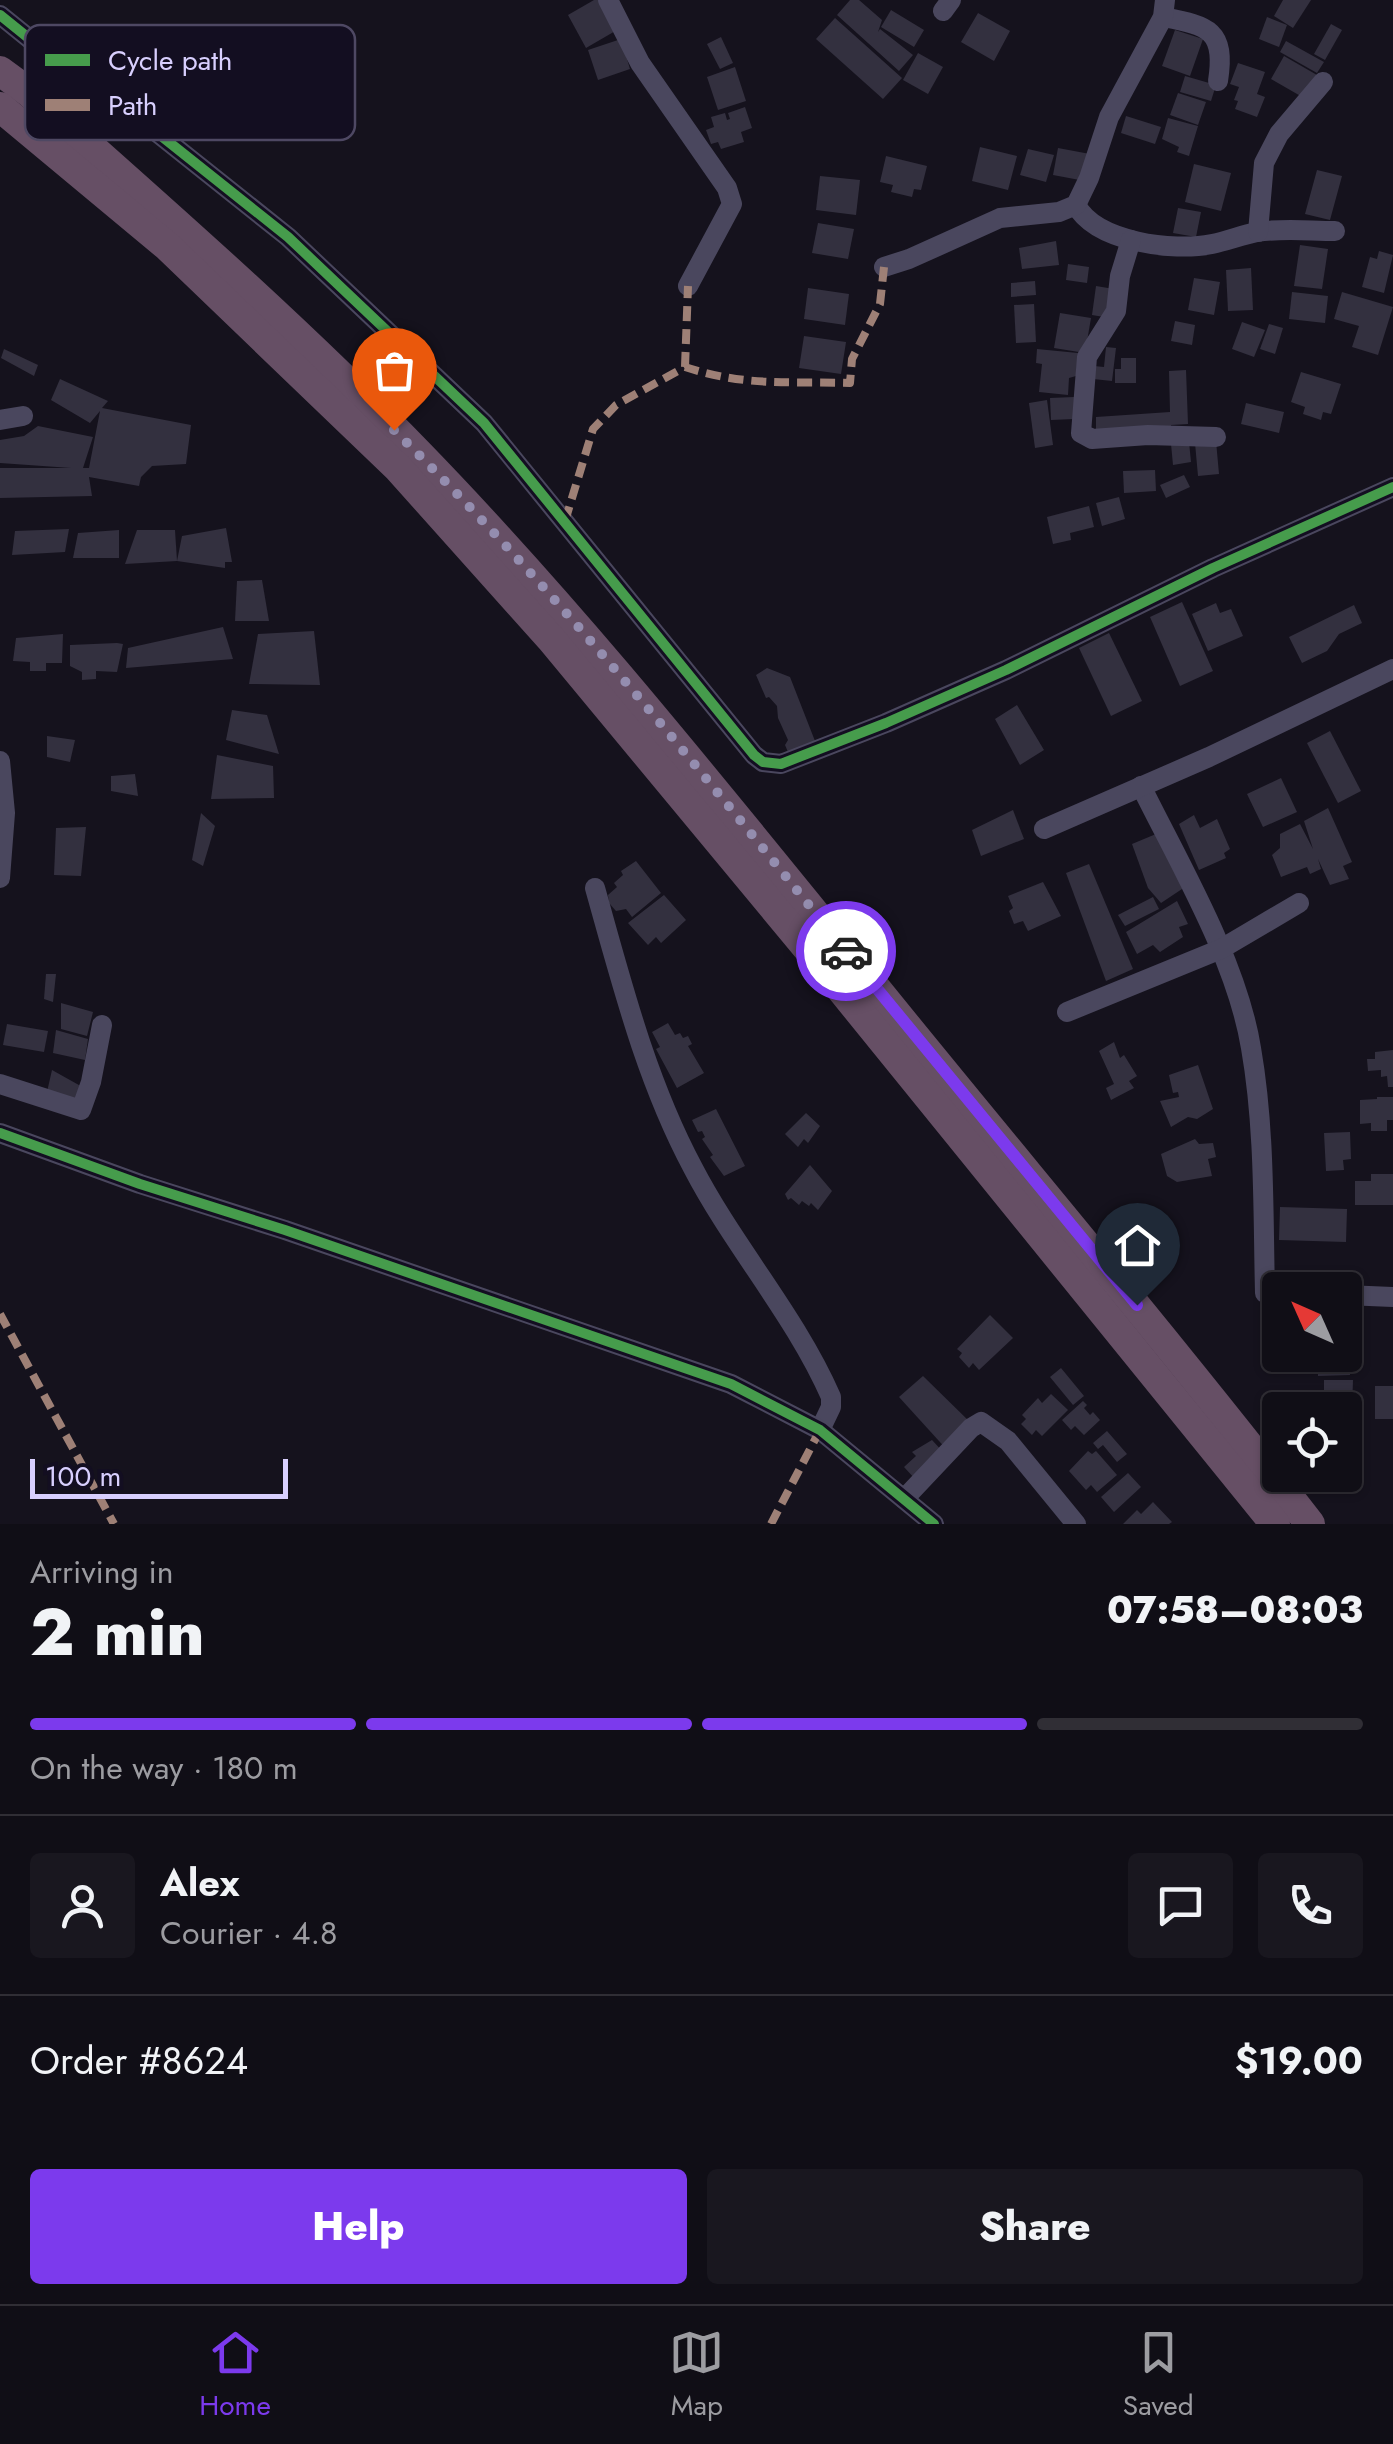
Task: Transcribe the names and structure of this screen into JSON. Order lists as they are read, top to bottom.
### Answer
{
  "legend": ["Cycle path", "Path"],
  "scale_bar": "100 m",
  "north": "top left",
  "page": {
    "scale": "100 m",
    "heading": ["2 min", "Arriving in", "07:58–08:03"],
    "panel": [
      "Alex",
      "Courier · 4.8",
      "Order #8624",
      "$19.00"
    ],
    "bar": "On the way · 180 m",
    "buttons": ["Help", "Share"],
    "tabs": ["Home", "Map", "Saved"]
  }
}
